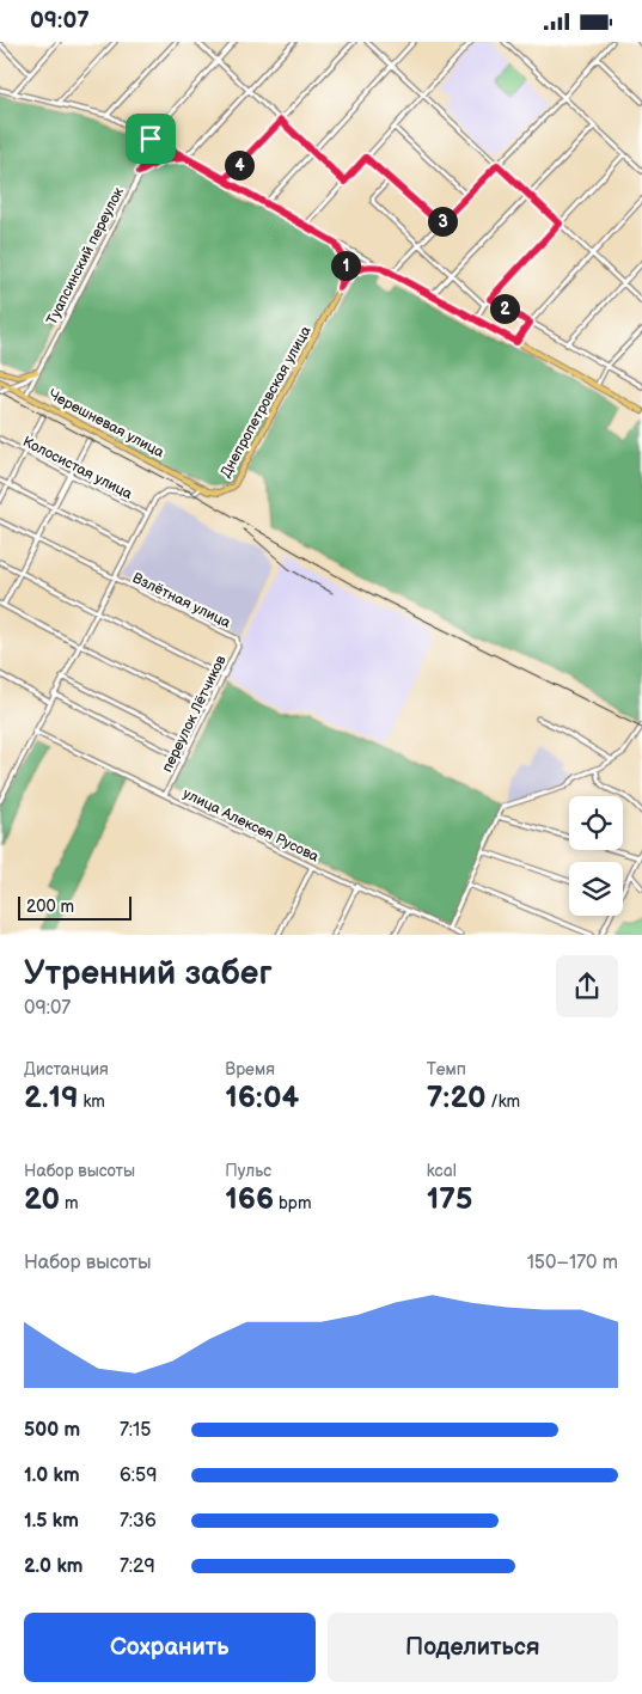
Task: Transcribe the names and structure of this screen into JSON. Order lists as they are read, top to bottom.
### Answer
{
  "streets": {
    "main road": ["Днепропетровская улица", "Черешневая улица"],
    "street": [
      "Туапсинский переулок",
      "Колосистая улица",
      "Взлётная улица",
      "переулок Лётчиков",
      "улица Алексея Русова"
    ]
  },
  "crossings": [
    ["Туапсинский переулок", "Черешневая улица"],
    ["Днепропетровская улица", "Черешневая улица"],
    ["Днепропетровская улица", "Колосистая улица"],
    ["Днепропетровская улица", "Взлётная улица"],
    ["Днепропетровская улица", "улица Алексея Русова"],
    ["Взлётная улица", "переулок Лётчиков"],
    ["переулок Лётчиков", "улица Алексея Русова"]
  ],
  "scale_bar": "200 m",
  "page": {
    "status": "09:07",
    "pins": [
      "4",
      "3",
      "1",
      "2"
    ],
    "scale": "200 m",
    "heading": ["Утренний забег", "09:07"],
    "stats": [
      ["Дистанция", "2.19 km"],
      ["Время", "16:04"],
      ["Темп", "7:20 /km"],
      ["Набор высоты", "20 m"],
      ["Пульс", "166 bpm"],
      ["kcal", "175"]
    ],
    "chart": ["Набор высоты", "150–170 m"],
    "list": [
      {
        "name": "500 m",
        "note": "7:15"
      },
      {
        "name": "1.0 km",
        "note": "6:59"
      },
      {
        "name": "1.5 km",
        "note": "7:36"
      },
      {
        "name": "2.0 km",
        "note": "7:29"
      }
    ],
    "buttons": ["Сохранить", "Поделиться"]
  }
}
